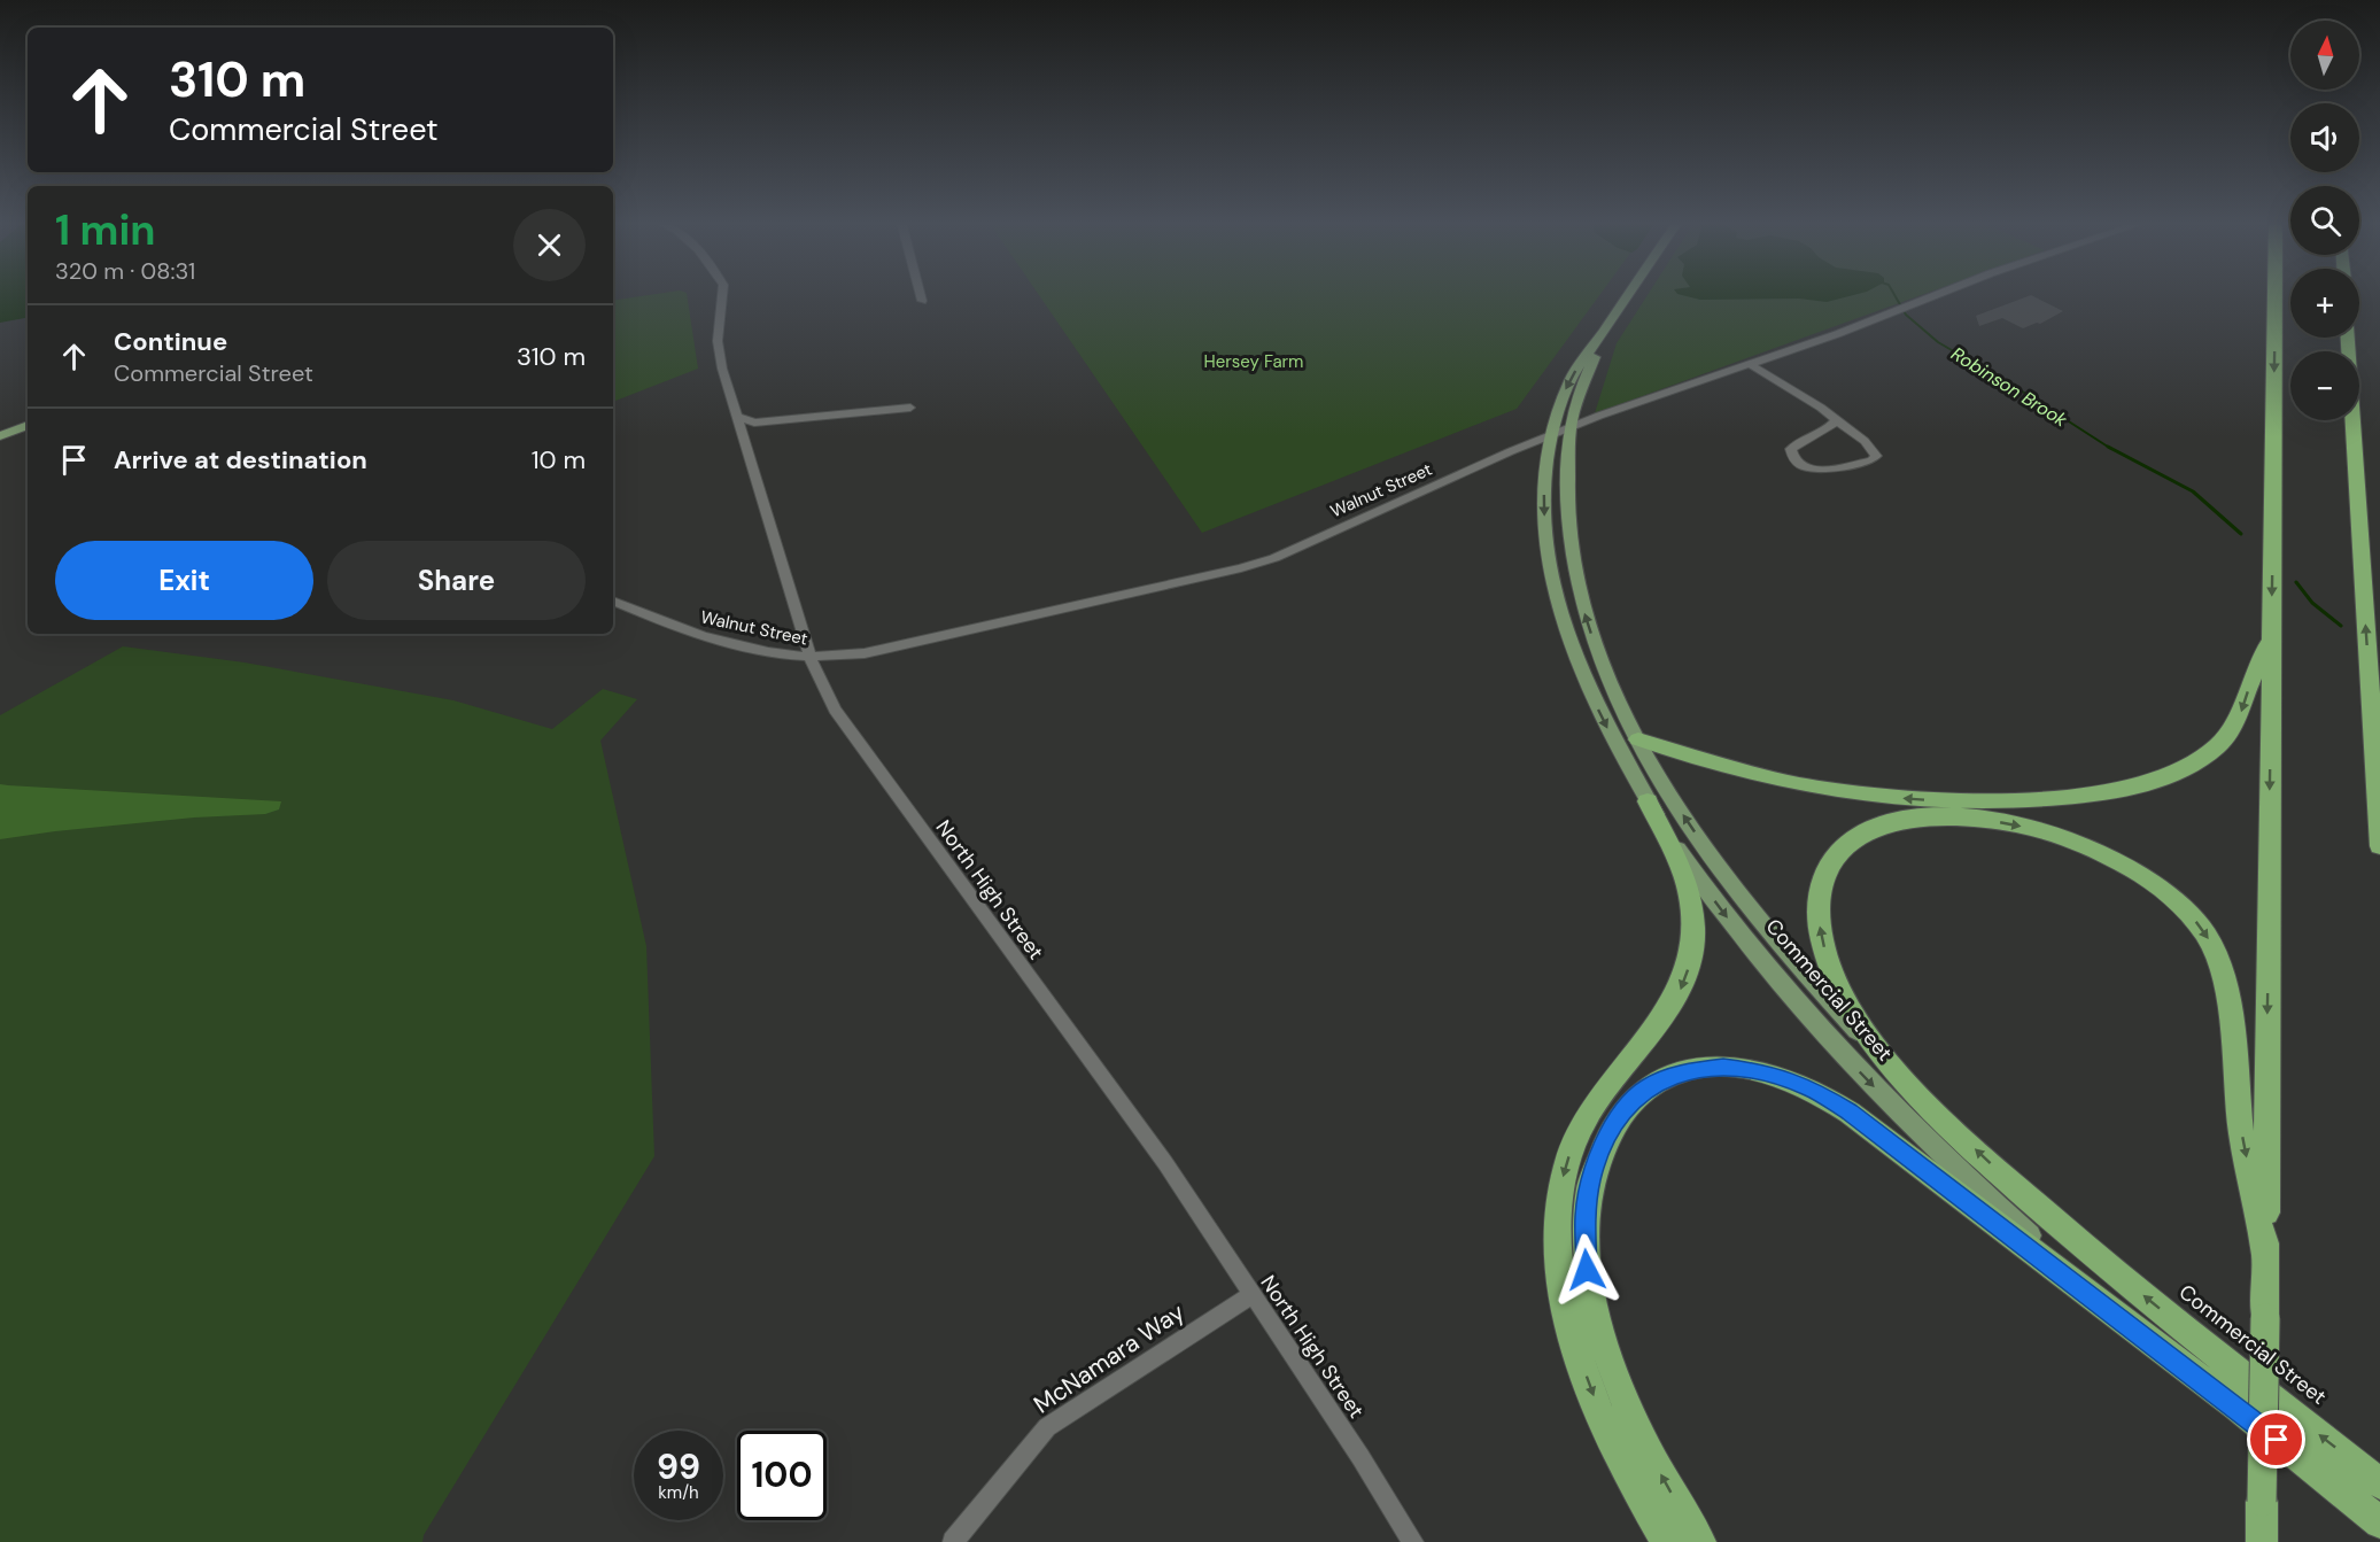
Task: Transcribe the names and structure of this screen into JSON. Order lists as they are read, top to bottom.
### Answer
{
  "streets": {
    "highway": ["Commercial Street"],
    "street": ["Walnut Street", "North High Street", "McNamara Way"]
  },
  "crossings": [
    ["Walnut Street", "North High Street"],
    ["Walnut Street", "Commercial Street"],
    ["North High Street", "McNamara Way"]
  ],
  "water": ["Robinson Brook"],
  "parks": ["Hersey Farm"],
  "north": "top",
  "page": {
    "map_buttons": ["+", "−"],
    "turn": ["310 m", "Commercial Street"],
    "heading": ["1 min", "320 m · 08:31"],
    "list": [
      {
        "name": "Continue",
        "note": "Commercial Street",
        "value": "310 m"
      },
      {
        "name": "Arrive at destination",
        "value": "10 m"
      }
    ],
    "buttons": ["Exit", "Share"],
    "speed": "99 km/h",
    "limit": "100"
  }
}
